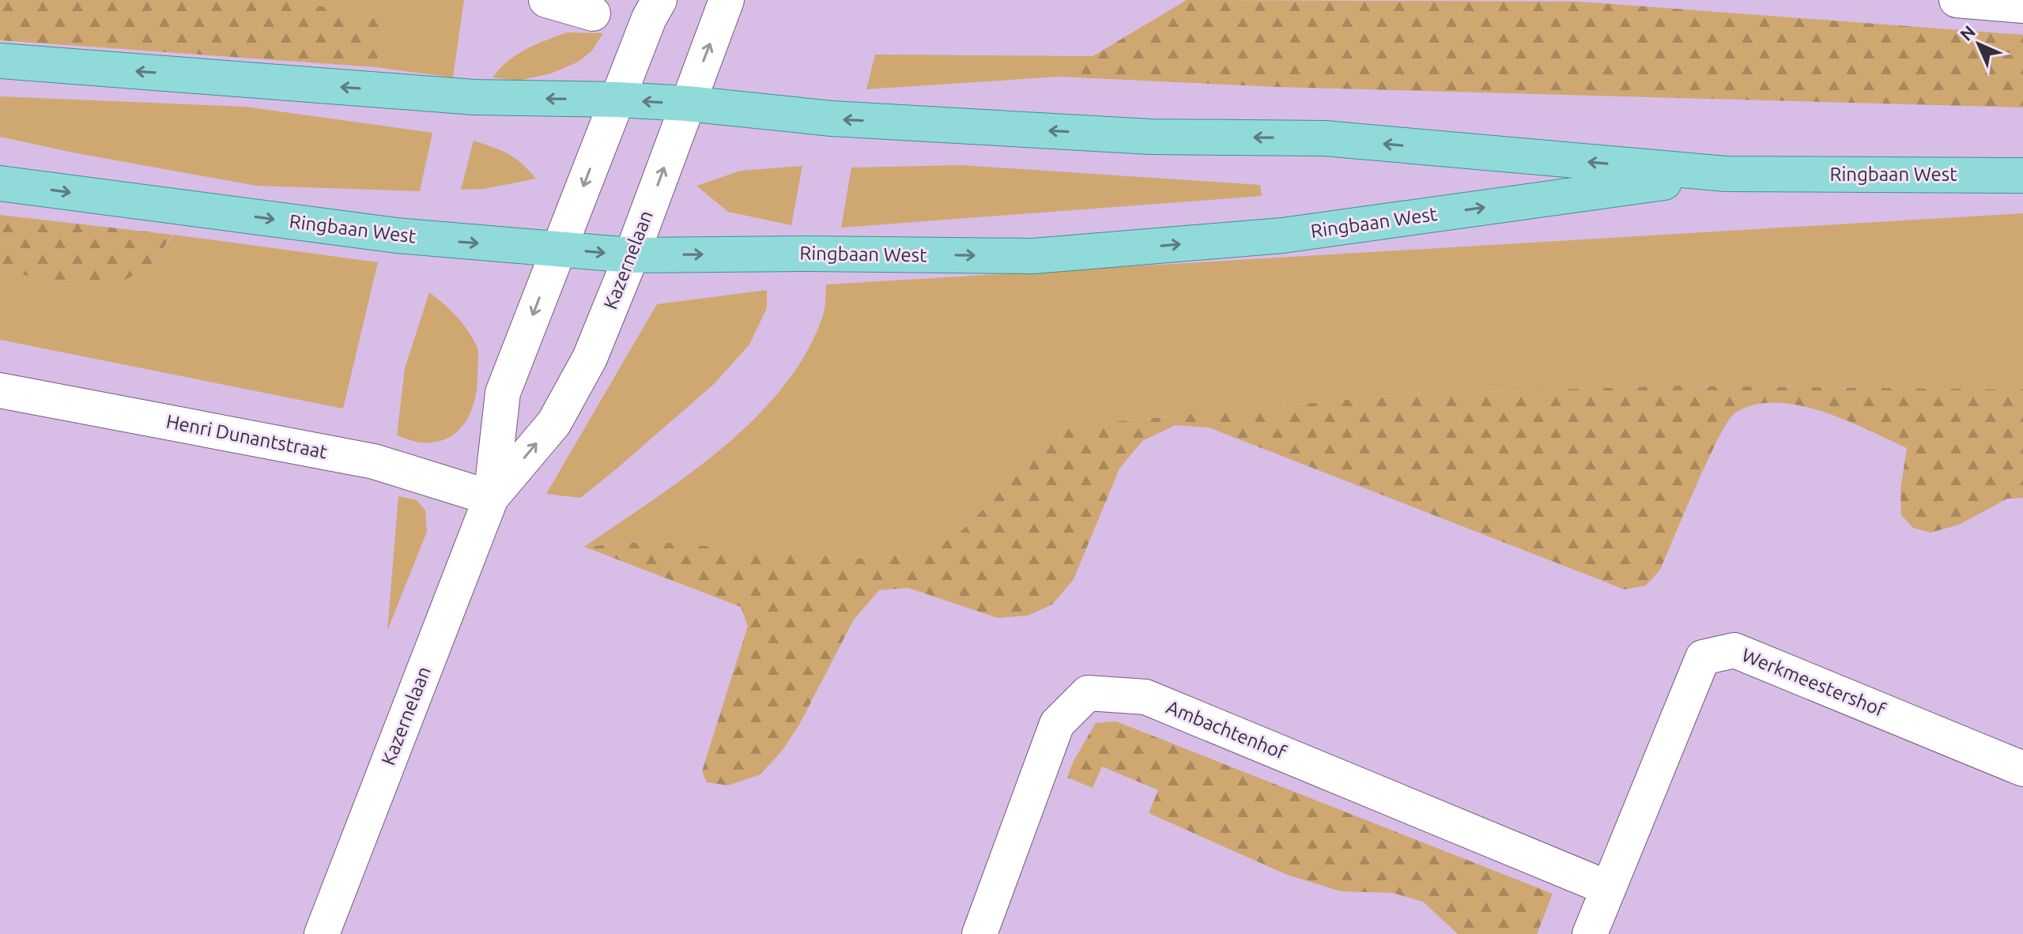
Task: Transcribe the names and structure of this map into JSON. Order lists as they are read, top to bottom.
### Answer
{
  "streets": {
    "main road": ["Ringbaan West"],
    "street": [
      "Kazernelaan",
      "Henri Dunantstraat",
      "Werkmeestershof",
      "Ambachtenhof"
    ]
  },
  "crossings": [
    ["Ringbaan West", "Kazernelaan"],
    ["Kazernelaan", "Henri Dunantstraat"],
    ["Werkmeestershof", "Ambachtenhof"]
  ],
  "north": "top left"
}
